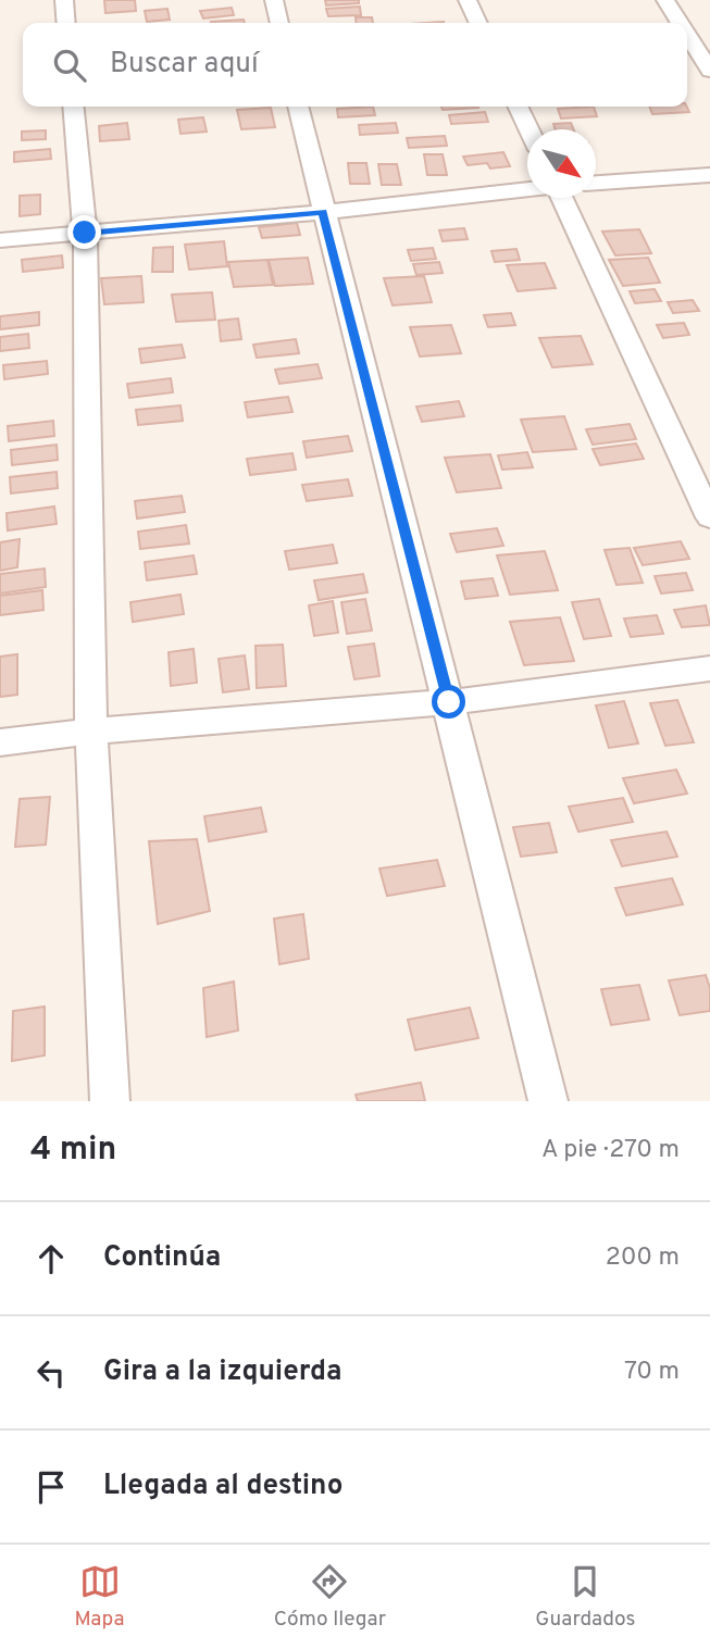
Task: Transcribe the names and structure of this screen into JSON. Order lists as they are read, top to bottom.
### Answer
{
  "north": "bottom right",
  "page": {
    "search": "Buscar aquí",
    "heading": ["4 min", "A pie · 270 m"],
    "list": [
      ["Continúa", "200 m"],
      ["Gira a la izquierda", "70 m"],
      "Llegada al destino"
    ],
    "nav": ["Mapa", "Cómo llegar", "Guardados"]
  }
}
